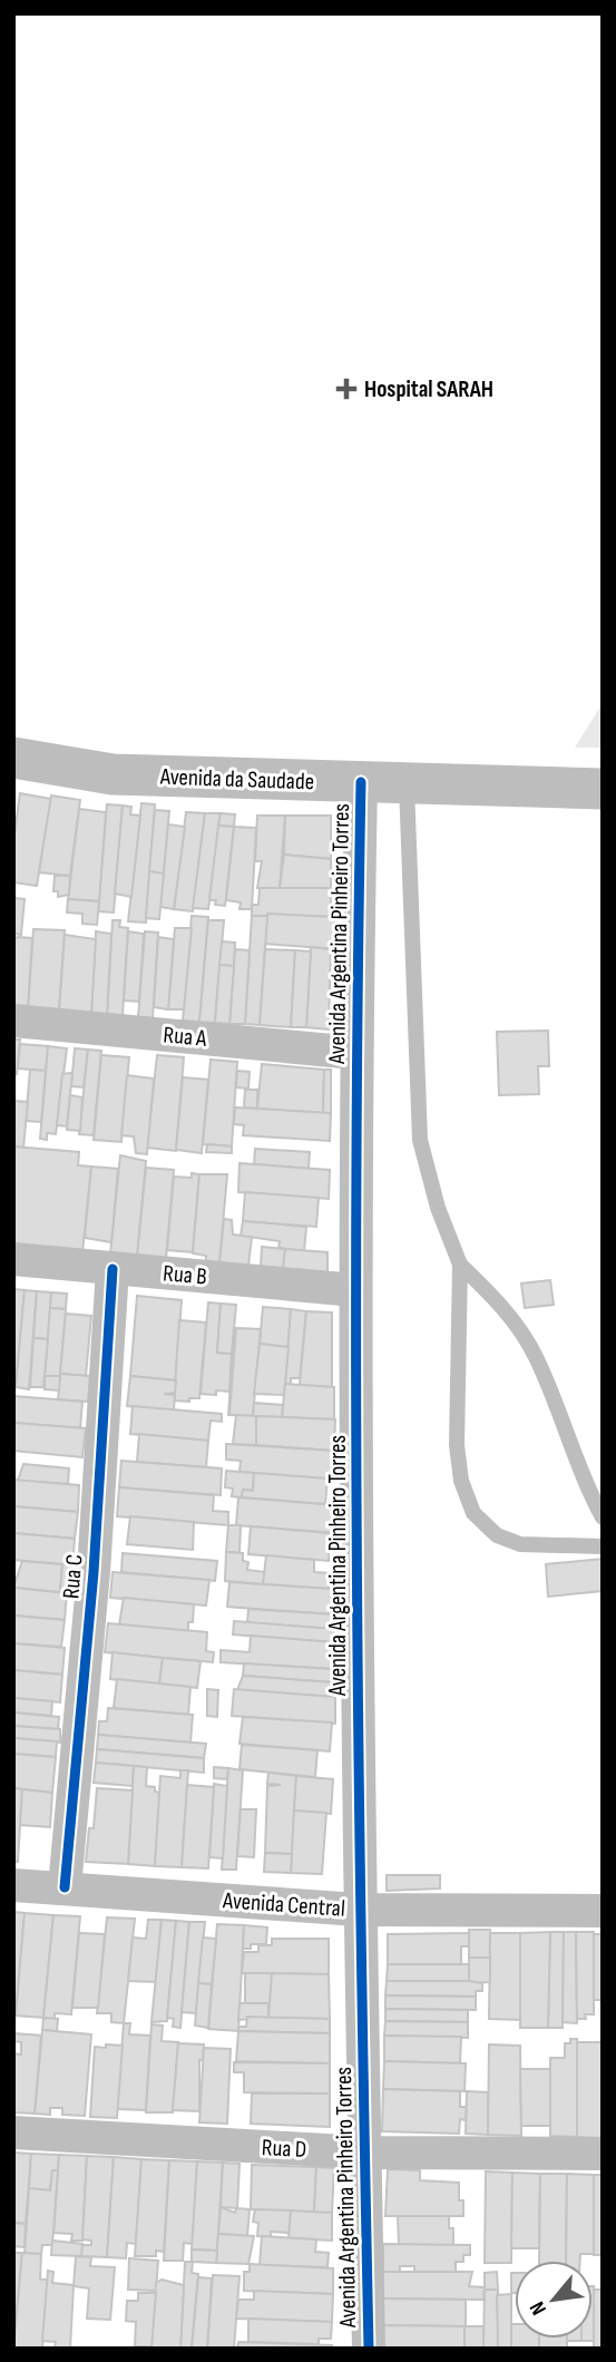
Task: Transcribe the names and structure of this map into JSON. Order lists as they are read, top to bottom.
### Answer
{
  "streets": {
    "street": [
      "Avenida da Saudade",
      "Avenida Argentina Pinheiro Torres",
      "Rua A",
      "Rua B",
      "Rua C",
      "Avenida Central",
      "Rua D"
    ]
  },
  "crossings": [
    ["Avenida da Saudade", "Avenida Argentina Pinheiro Torres"],
    ["Avenida Argentina Pinheiro Torres", "Rua A"],
    ["Avenida Argentina Pinheiro Torres", "Rua B"],
    ["Avenida Argentina Pinheiro Torres", "Avenida Central"],
    ["Avenida Argentina Pinheiro Torres", "Rua D"],
    ["Rua B", "Rua C"],
    ["Rua C", "Avenida Central"]
  ],
  "places": {
    "health": ["Hospital SARAH"]
  },
  "north": "bottom left"
}
